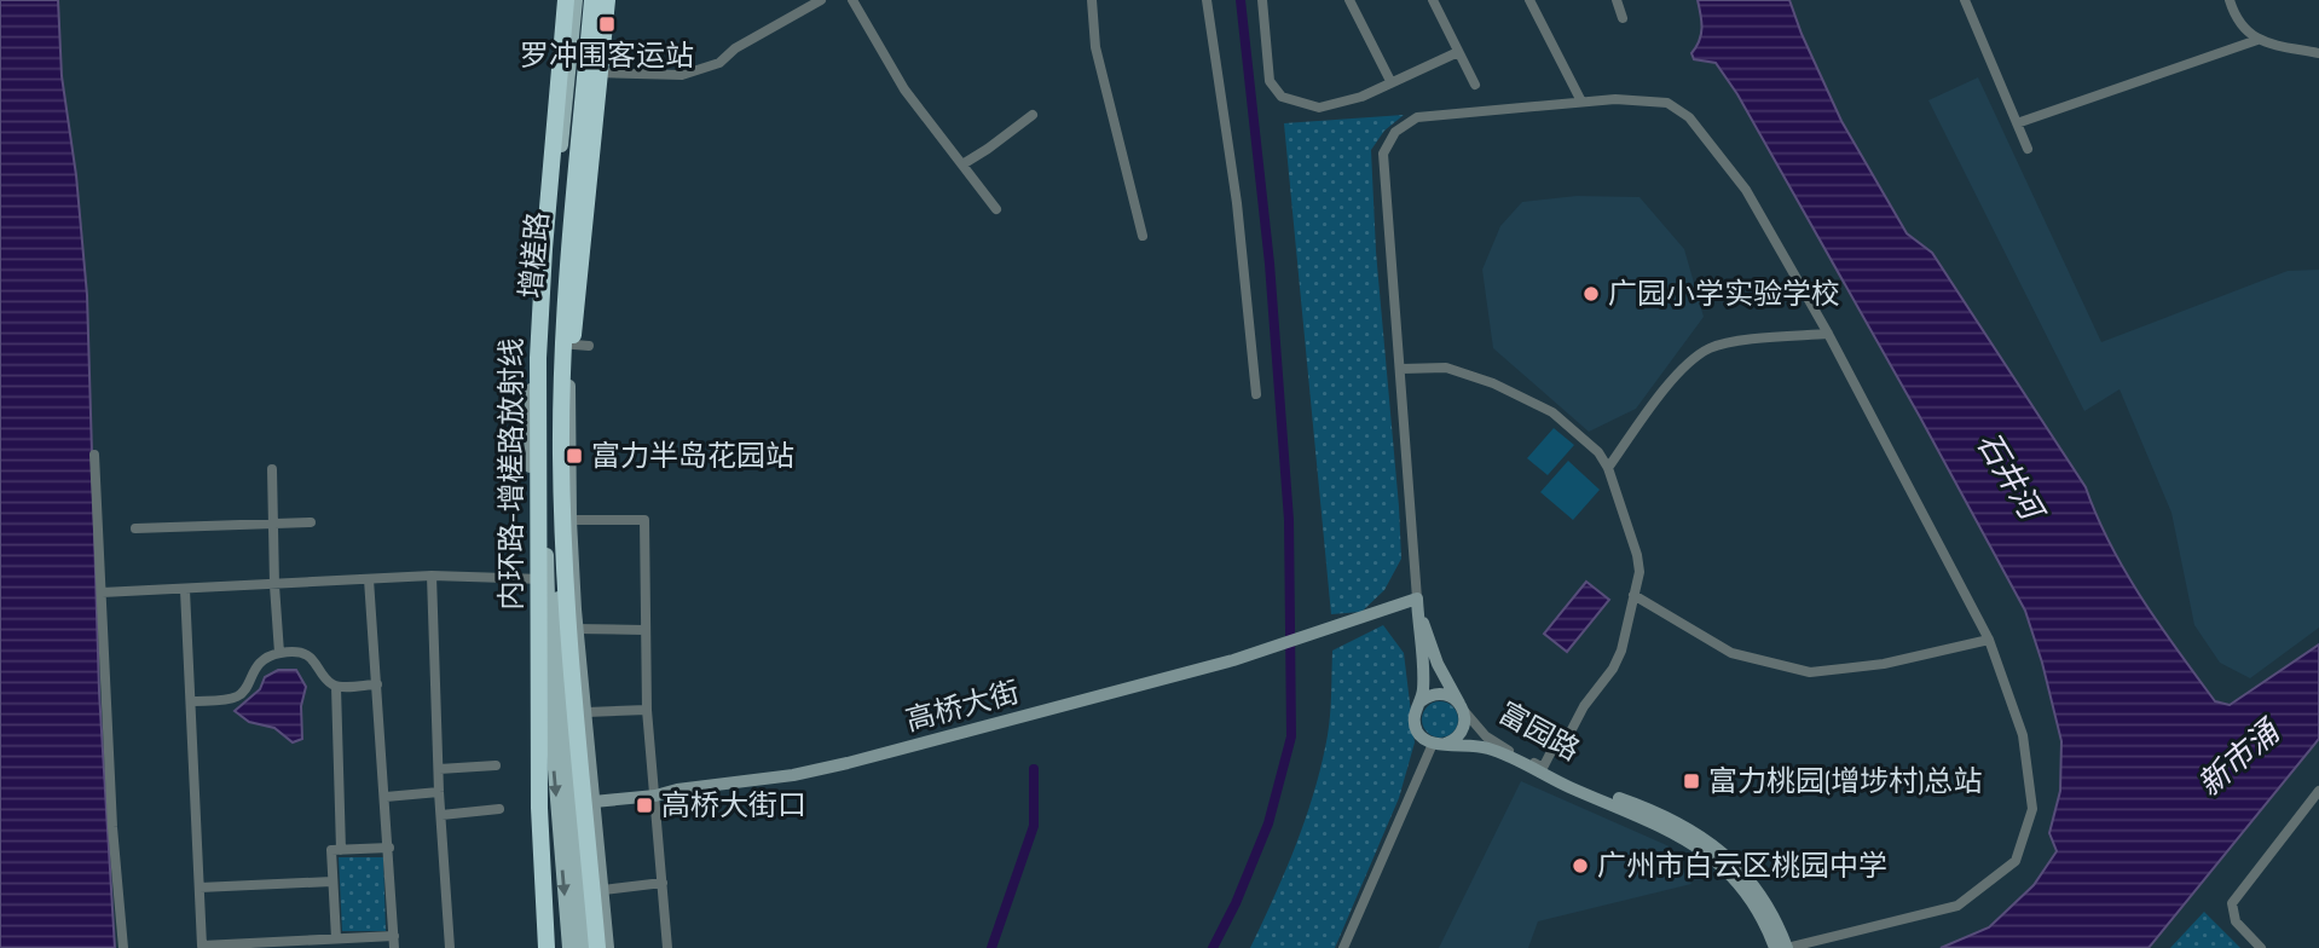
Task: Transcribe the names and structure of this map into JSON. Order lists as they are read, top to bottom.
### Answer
{
  "streets": {
    "highway": ["增槎路", "内环路-增槎路放射线"],
    "street": ["高桥大街", "富园路"]
  },
  "crossings": [
    ["增槎路", "内环路-增槎路放射线"],
    ["高桥大街", "富园路"]
  ],
  "water": ["石井河", "新市涌"],
  "places": {
    "transit": [
      "罗冲围客运站",
      "富力半岛花园站",
      "富力桃园(增埗村)总站",
      "高桥大街口"
    ],
    "other": ["广园小学实验学校", "广州市白云区桃园中学"]
  }
}
